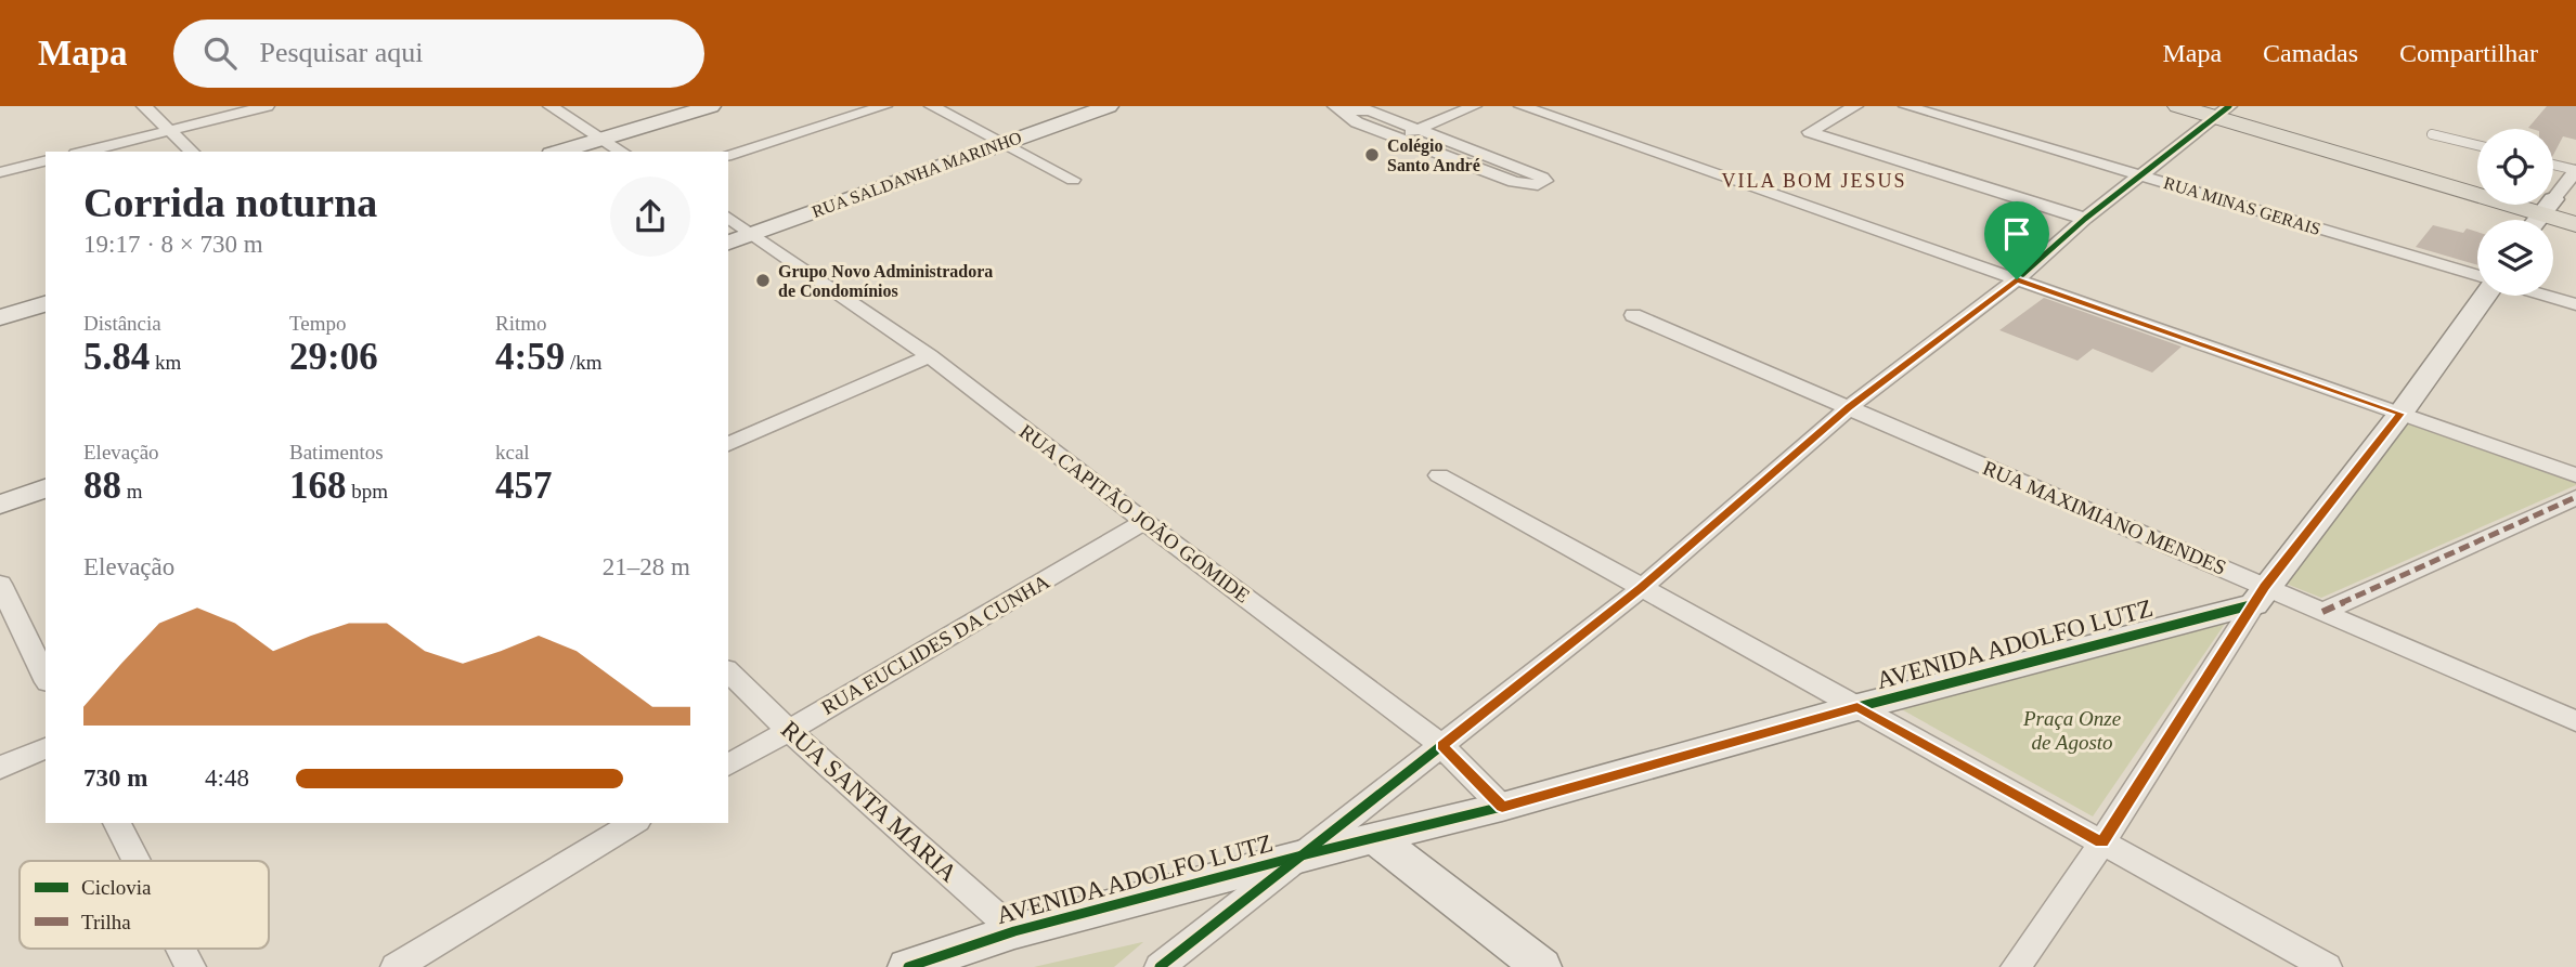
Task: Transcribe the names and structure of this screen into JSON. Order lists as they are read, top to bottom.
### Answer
{
  "streets": {
    "street": [
      "RUA SALDANHA MARINHO",
      "RUA MINAS GERAIS",
      "RUA CAPITÃO JOÃO GOMIDE",
      "RUA MAXIMIANO MENDES",
      "RUA EUCLIDES DA CUNHA",
      "AVENIDA ADOLFO LUTZ",
      "RUA SANTA MARIA"
    ]
  },
  "crossings": [
    ["RUA SALDANHA MARINHO", "RUA CAPITÃO JOÃO GOMIDE"],
    ["RUA CAPITÃO JOÃO GOMIDE", "RUA EUCLIDES DA CUNHA"],
    ["RUA CAPITÃO JOÃO GOMIDE", "AVENIDA ADOLFO LUTZ"],
    ["RUA MAXIMIANO MENDES", "AVENIDA ADOLFO LUTZ"],
    ["RUA EUCLIDES DA CUNHA", "RUA SANTA MARIA"],
    ["AVENIDA ADOLFO LUTZ", "RUA SANTA MARIA"]
  ],
  "districts": ["VILA BOM JESUS"],
  "parks": ["Praça Onze de Agosto"],
  "places": ["Colégio Santo André", "Grupo Novo Administradora de Condomínios"],
  "legend": ["Ciclovia", "Trilha"],
  "page": {
    "header": "Mapa",
    "search": "Pesquisar aqui",
    "nav": ["Mapa", "Camadas", "Compartilhar"],
    "heading": ["Corrida noturna", "19:17 · 8 × 730 m"],
    "stats": [
      ["Distância", "5.84 km"],
      ["Tempo", "29:06"],
      ["Ritmo", "4:59 /km"],
      ["Elevação", "88 m"],
      ["Batimentos", "168 bpm"],
      ["kcal", "457"]
    ],
    "chart": ["Elevação", "21–28 m"],
    "list": [
      {
        "name": "730 m",
        "note": "4:48"
      }
    ]
  }
}
